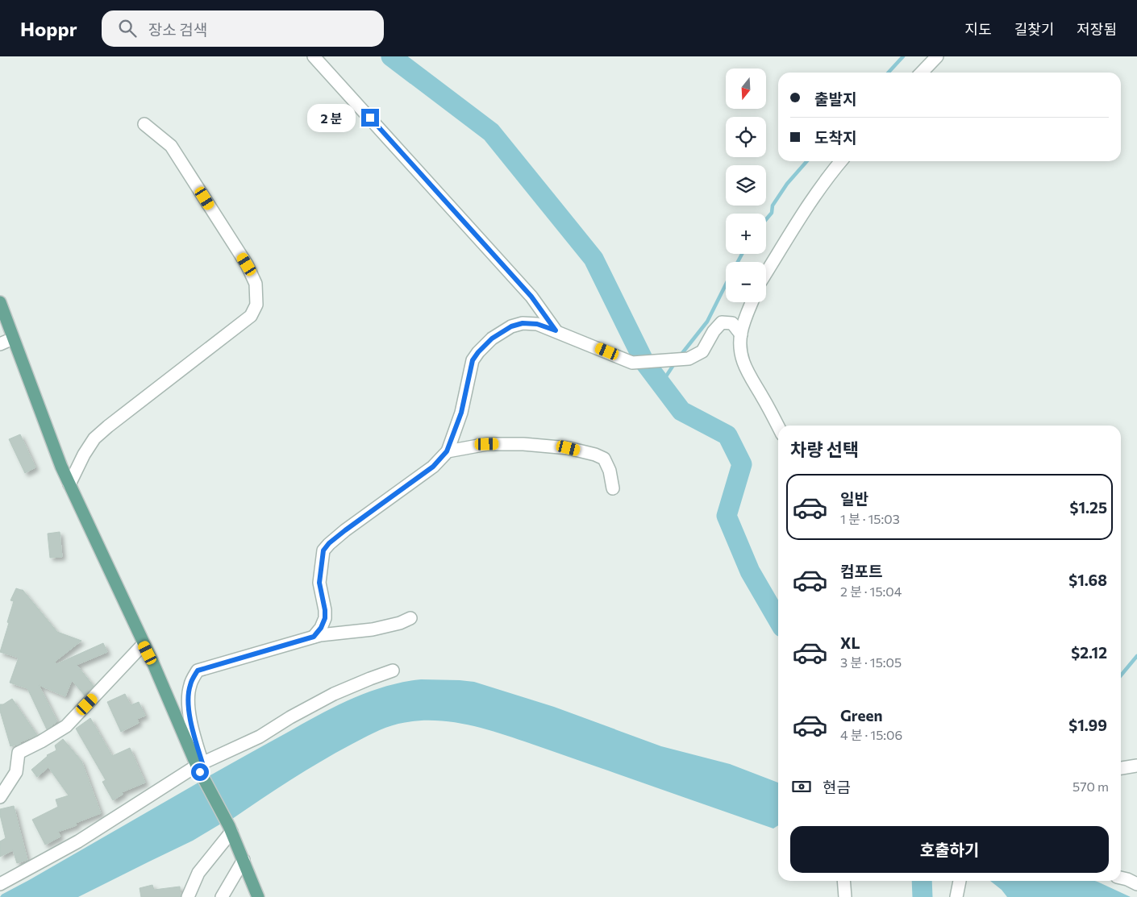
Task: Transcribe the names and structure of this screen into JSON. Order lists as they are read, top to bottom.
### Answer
{
  "north": "bottom",
  "page": {
    "header": "Hoppr",
    "search": "장소 검색",
    "nav": ["지도", "길찾기", "저장됨"],
    "map_buttons": ["+", "−"],
    "banner": ["출발지", "도착지"],
    "bubble": "2 분",
    "heading": "차량 선택",
    "list": [
      {
        "name": "일반",
        "note": "1 분 · 15:03",
        "value": "$1.25"
      },
      {
        "name": "컴포트",
        "note": "2 분 · 15:04",
        "value": "$1.68"
      },
      {
        "name": "XL",
        "note": "3 분 · 15:05",
        "value": "$2.12"
      },
      {
        "name": "Green",
        "note": "4 분 · 15:06",
        "value": "$1.99"
      }
    ],
    "pay": ["현금", "570 m"],
    "buttons": "호출하기"
  }
}
